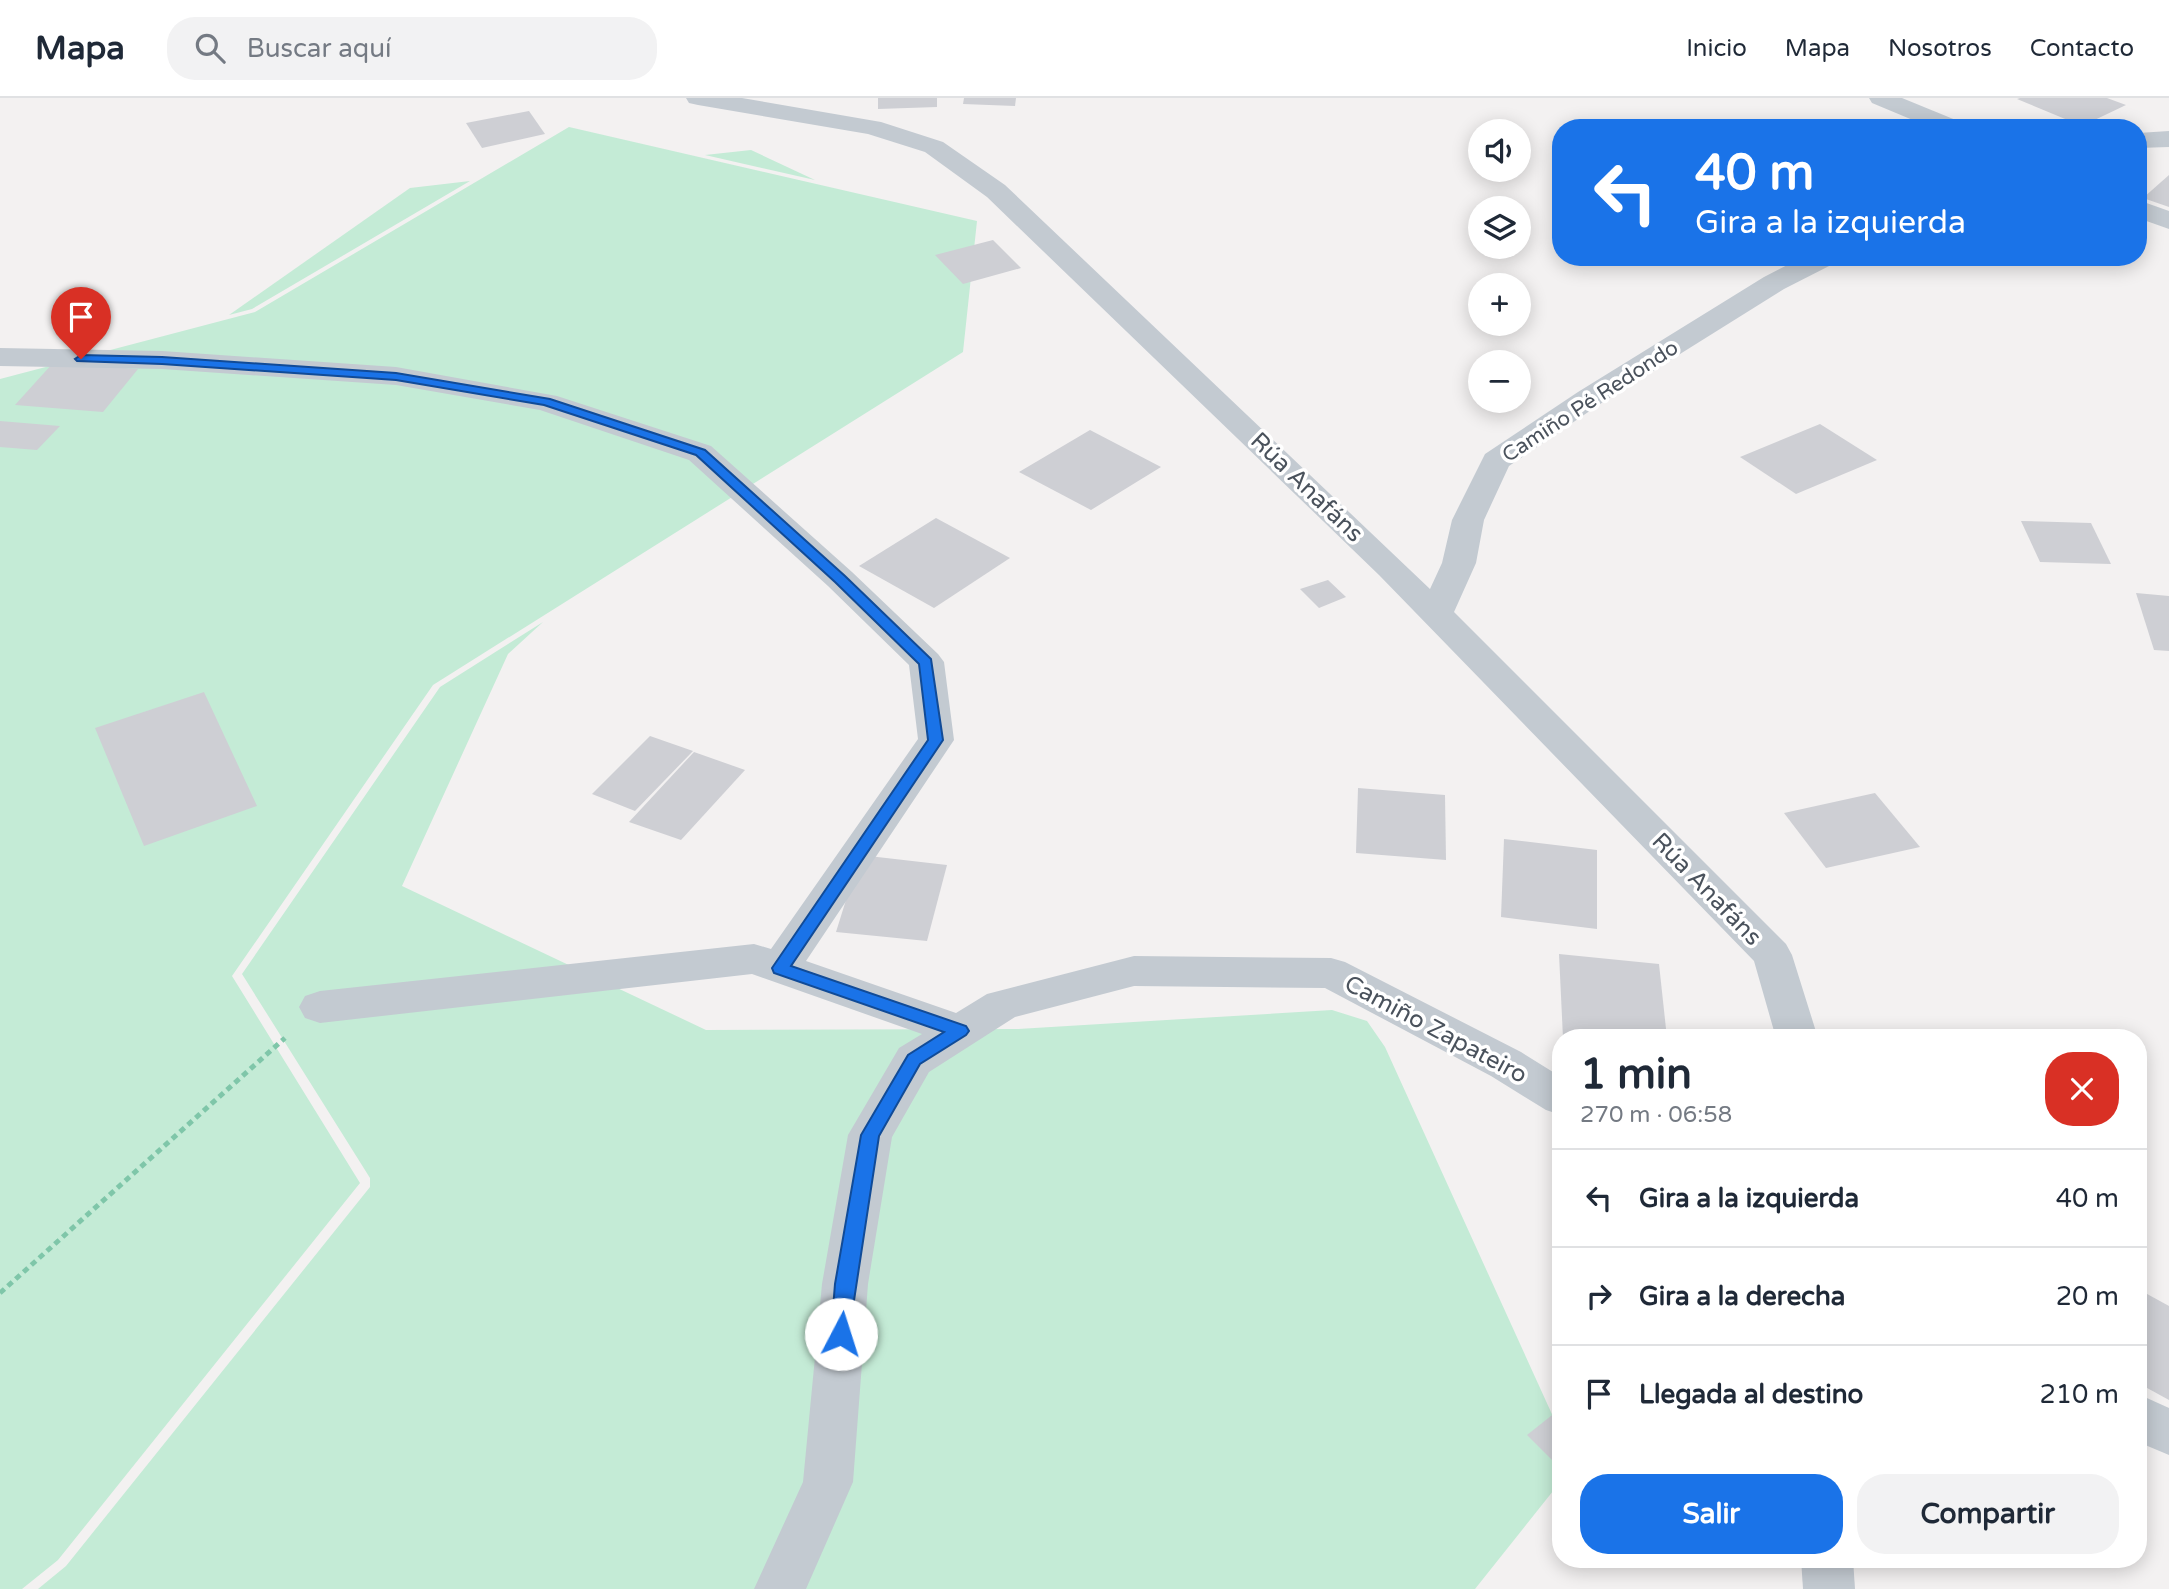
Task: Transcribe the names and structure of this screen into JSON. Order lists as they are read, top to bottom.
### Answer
{
  "streets": {
    "street": ["Camiño Pé Redondo", "Rúa Anafáns", "Camiño Zapateiro"]
  },
  "crossings": [
    ["Camiño Pé Redondo", "Rúa Anafáns"]
  ],
  "page": {
    "header": "Mapa",
    "search": "Buscar aquí",
    "nav": [
      "Inicio",
      "Mapa",
      "Nosotros",
      "Contacto"
    ],
    "map_buttons": ["+", "−"],
    "turn": ["40 m", "Gira a la izquierda"],
    "heading": ["1 min", "270 m · 06:58"],
    "list": [
      {
        "name": "Gira a la izquierda",
        "value": "40 m"
      },
      {
        "name": "Gira a la derecha",
        "value": "20 m"
      },
      {
        "name": "Llegada al destino",
        "value": "210 m"
      }
    ],
    "buttons": ["Salir", "Compartir"]
  }
}
